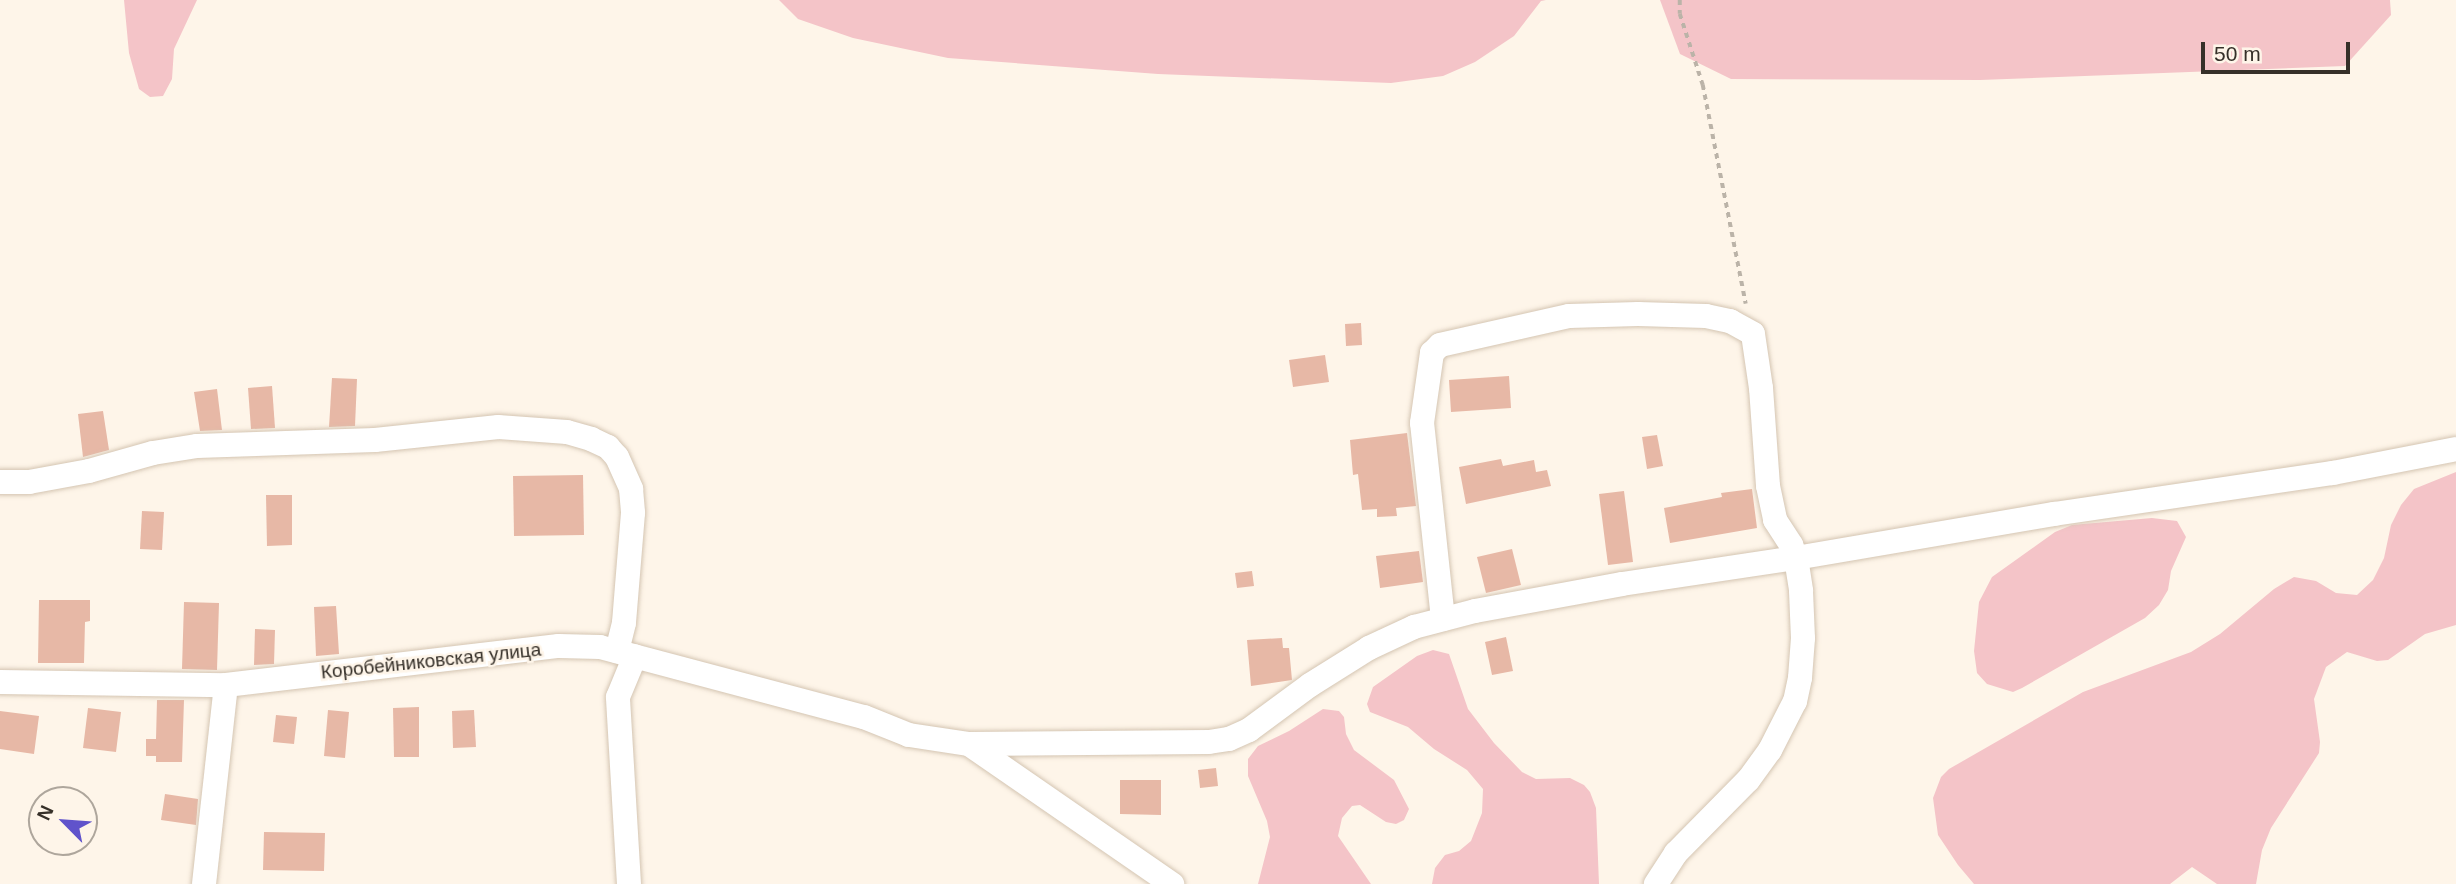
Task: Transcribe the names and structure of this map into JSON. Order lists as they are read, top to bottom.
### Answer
{
  "streets": {
    "street": ["Коробейниковская улица"]
  },
  "scale_bar": "50 m",
  "north": "top left"
}
